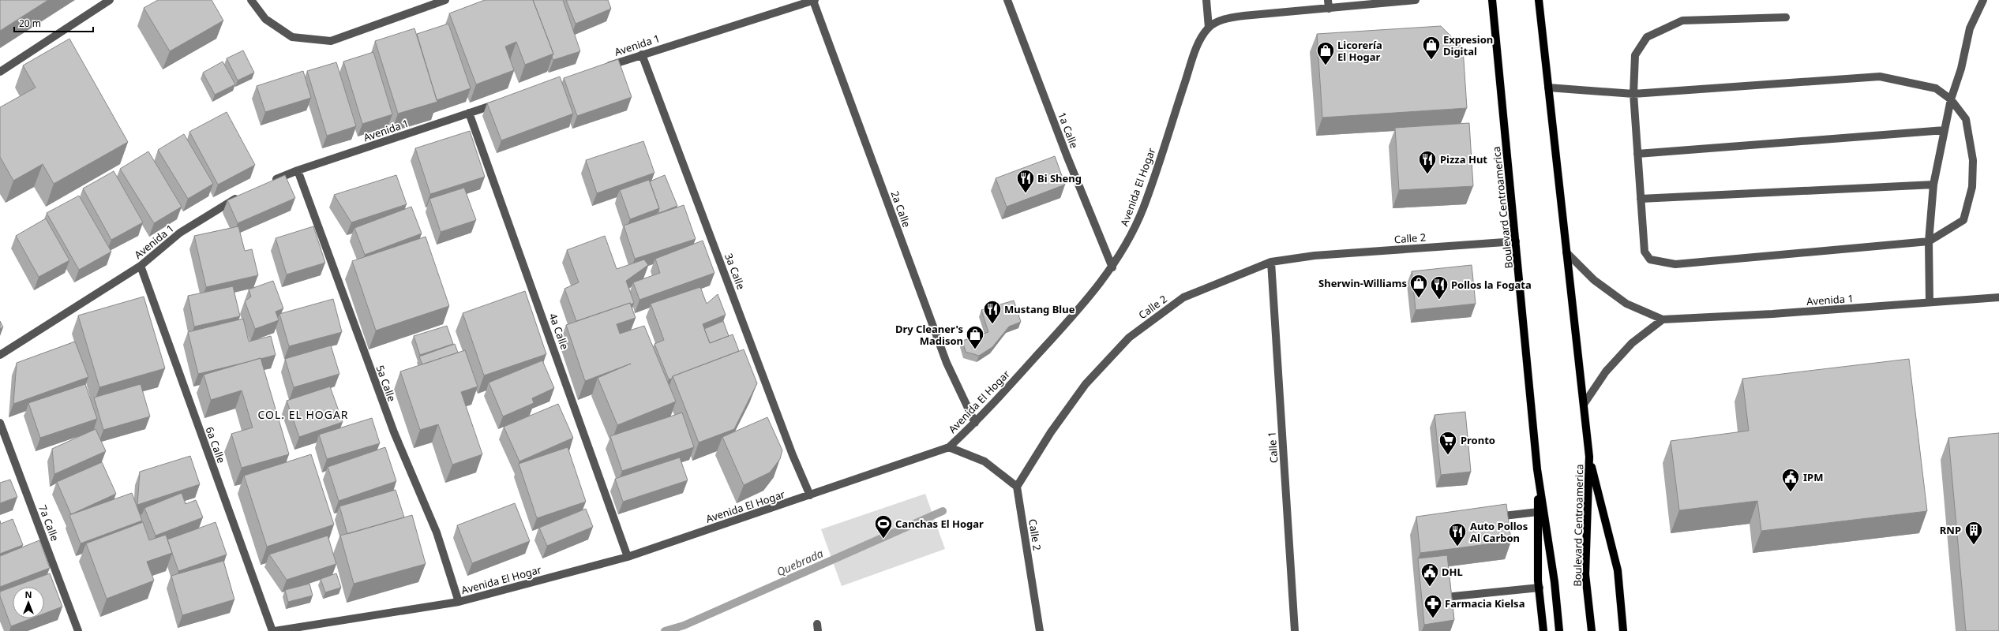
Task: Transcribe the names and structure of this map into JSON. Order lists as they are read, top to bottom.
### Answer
{
  "streets": {
    "main road": ["Boulevard Centroamerica"],
    "street": [
      "Avenida 1",
      "1a Calle",
      "Avenida El Hogar",
      "2a Calle",
      "Calle 2",
      "3a Calle",
      "4a Calle",
      "5a Calle",
      "6a Calle",
      "Calle 1",
      "7a Calle"
    ]
  },
  "crossings": [
    ["Avenida 1", "Boulevard Centroamerica"],
    ["Avenida 1", "2a Calle"],
    ["Avenida 1", "3a Calle"],
    ["Avenida 1", "4a Calle"],
    ["Avenida 1", "5a Calle"],
    ["Avenida 1", "6a Calle"],
    ["1a Calle", "Avenida El Hogar"],
    ["Avenida El Hogar", "2a Calle"],
    ["Avenida El Hogar", "3a Calle"],
    ["Avenida El Hogar", "4a Calle"],
    ["Avenida El Hogar", "5a Calle"],
    ["Boulevard Centroamerica", "Calle 2"],
    ["Calle 2", "Calle 1"]
  ],
  "districts": ["COL. EL HOGAR"],
  "water": ["Quebrada"],
  "places": {
    "shop": [
      "Expresion Digital",
      "Licorería El Hogar",
      "Sherwin-Williams",
      "Dry Cleaner's Madison"
    ],
    "restaurant": [
      "Pizza Hut",
      "Bi Sheng",
      "Pollos la Fogata",
      "Mustang Blue",
      "Auto Pollos Al Carbon"
    ],
    "supermarket": ["Pronto"],
    "public building": ["IPM", "DHL"],
    "sports": ["Canchas El Hogar"],
    "building": ["RNP"],
    "pharmacy": ["Farmacia Kielsa"]
  },
  "scale_bar": "20 m",
  "north": "top"
}
